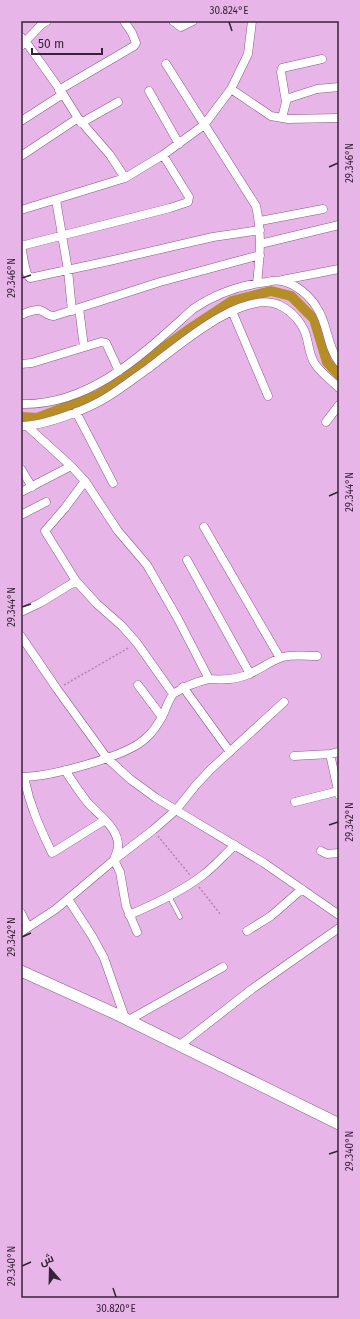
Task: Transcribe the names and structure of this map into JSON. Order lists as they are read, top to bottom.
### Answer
{
  "scale_bar": "50 m",
  "north": "top",
  "coordinates": [
    "30.824°E",
    "29.346°N",
    "29.344°N",
    "29.342°N",
    "29.340°N",
    "30.820°E"
  ]
}
